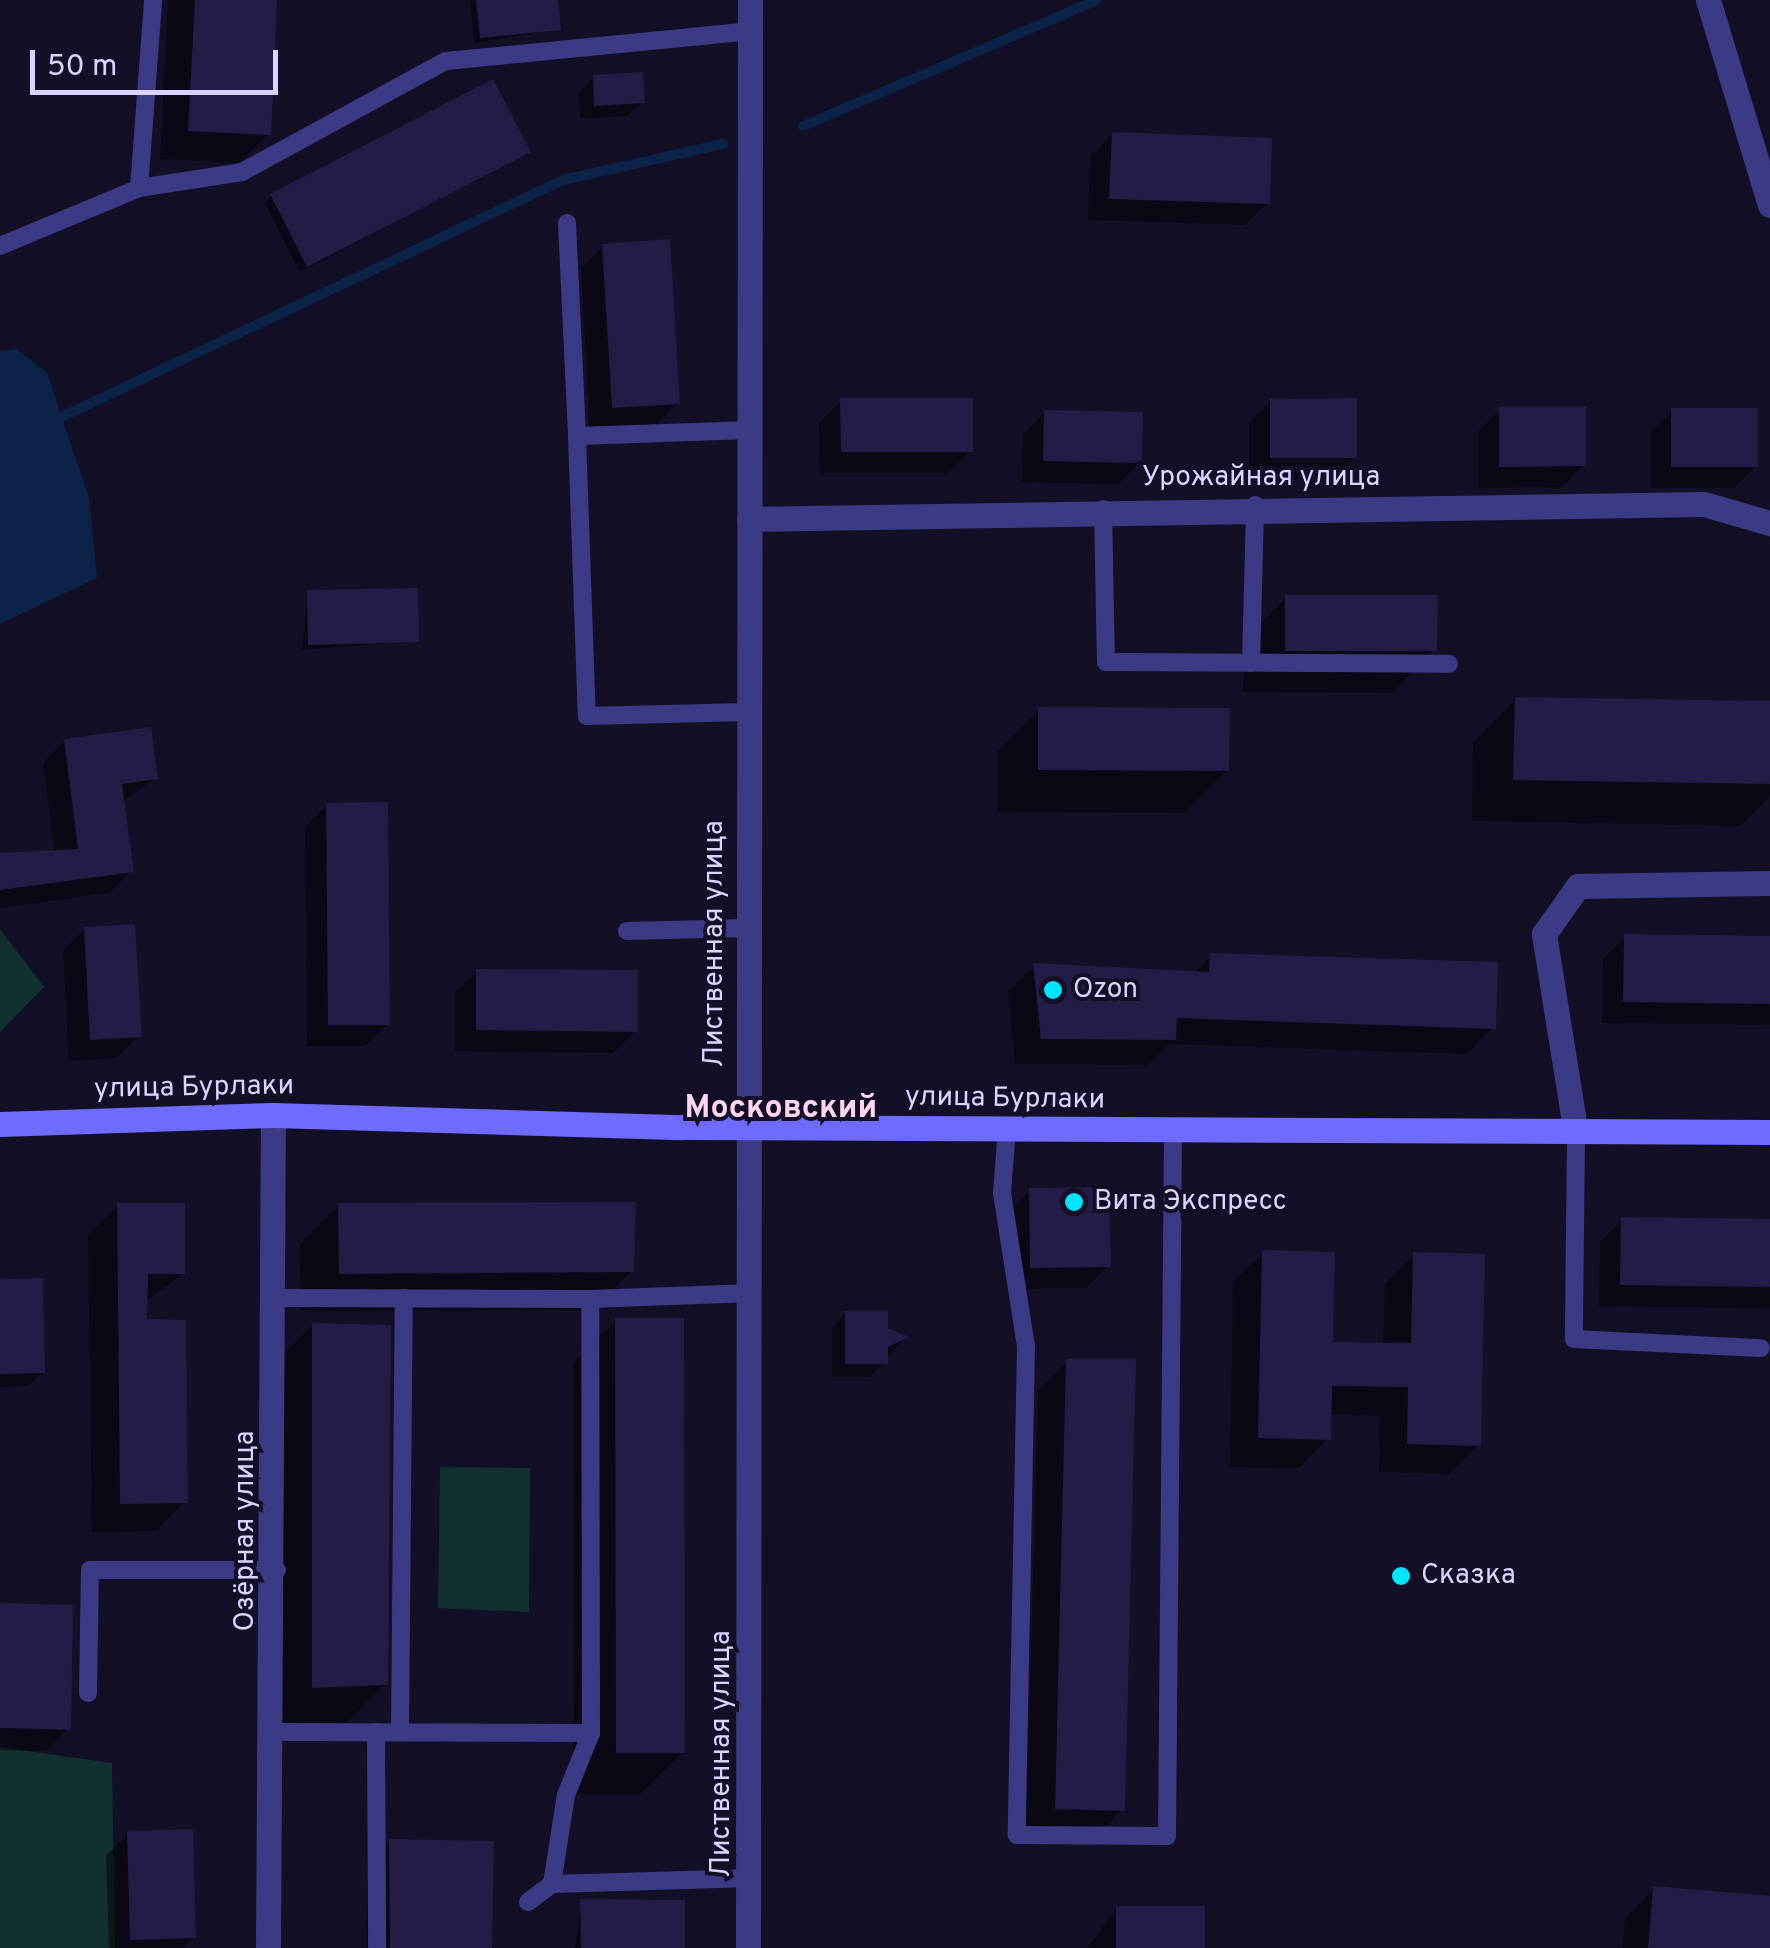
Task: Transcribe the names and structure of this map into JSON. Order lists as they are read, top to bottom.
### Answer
{
  "streets": {
    "street": [
      "Урожайная улица",
      "Лиственная улица",
      "улица Бурлаки",
      "Озёрная улица"
    ]
  },
  "crossings": [
    ["Урожайная улица", "Лиственная улица"],
    ["Лиственная улица", "улица Бурлаки"],
    ["улица Бурлаки", "Озёрная улица"]
  ],
  "districts": ["Московский"],
  "places": ["Ozon", "Вита Экспресс", "Сказка"],
  "scale_bar": "50 m"
}
